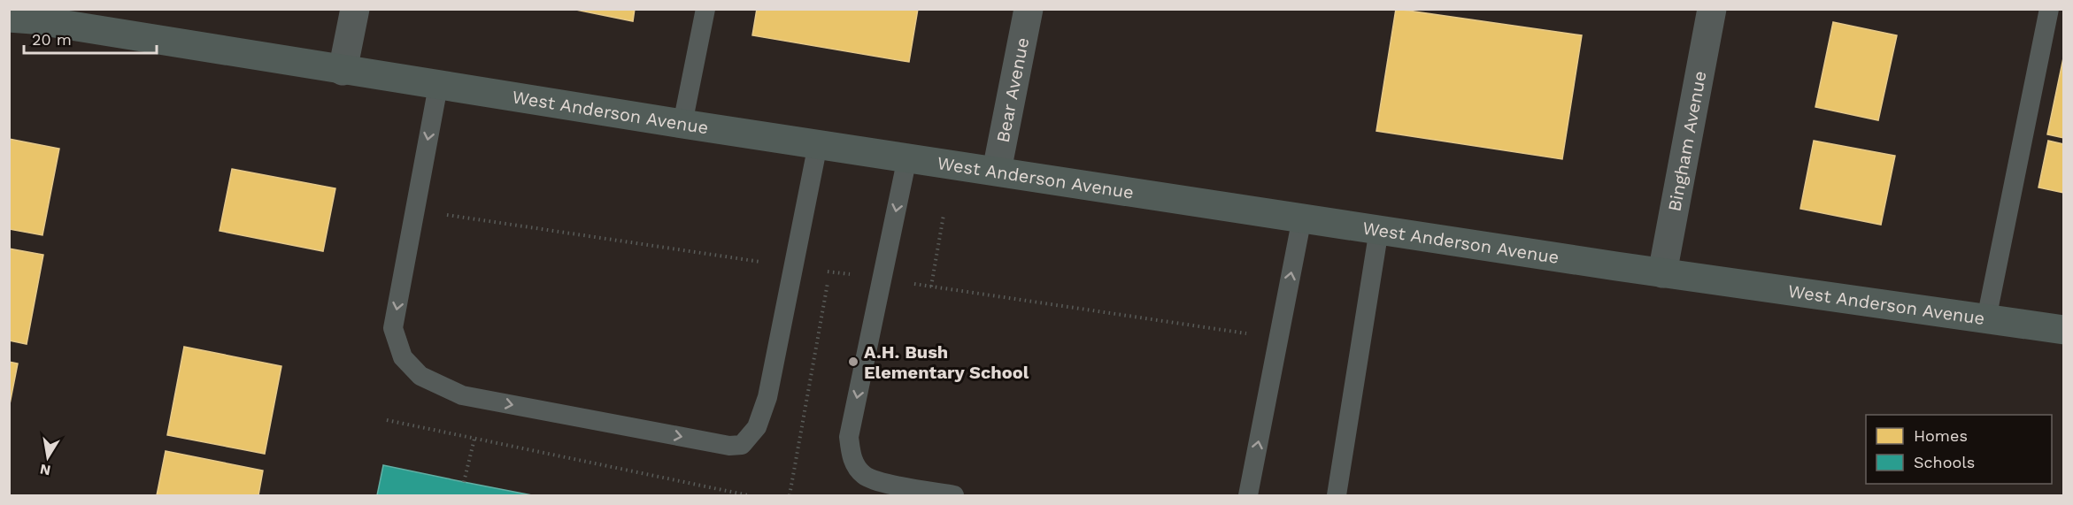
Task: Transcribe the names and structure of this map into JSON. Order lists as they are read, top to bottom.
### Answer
{
  "streets": {
    "street": ["Bear Avenue", "West Anderson Avenue", "Bingham Avenue"]
  },
  "crossings": [
    ["Bear Avenue", "West Anderson Avenue"],
    ["West Anderson Avenue", "Bingham Avenue"]
  ],
  "places": ["A.H. Bush Elementary School"],
  "legend": ["Homes", "Schools"],
  "scale_bar": "20 m",
  "north": "bottom"
}
